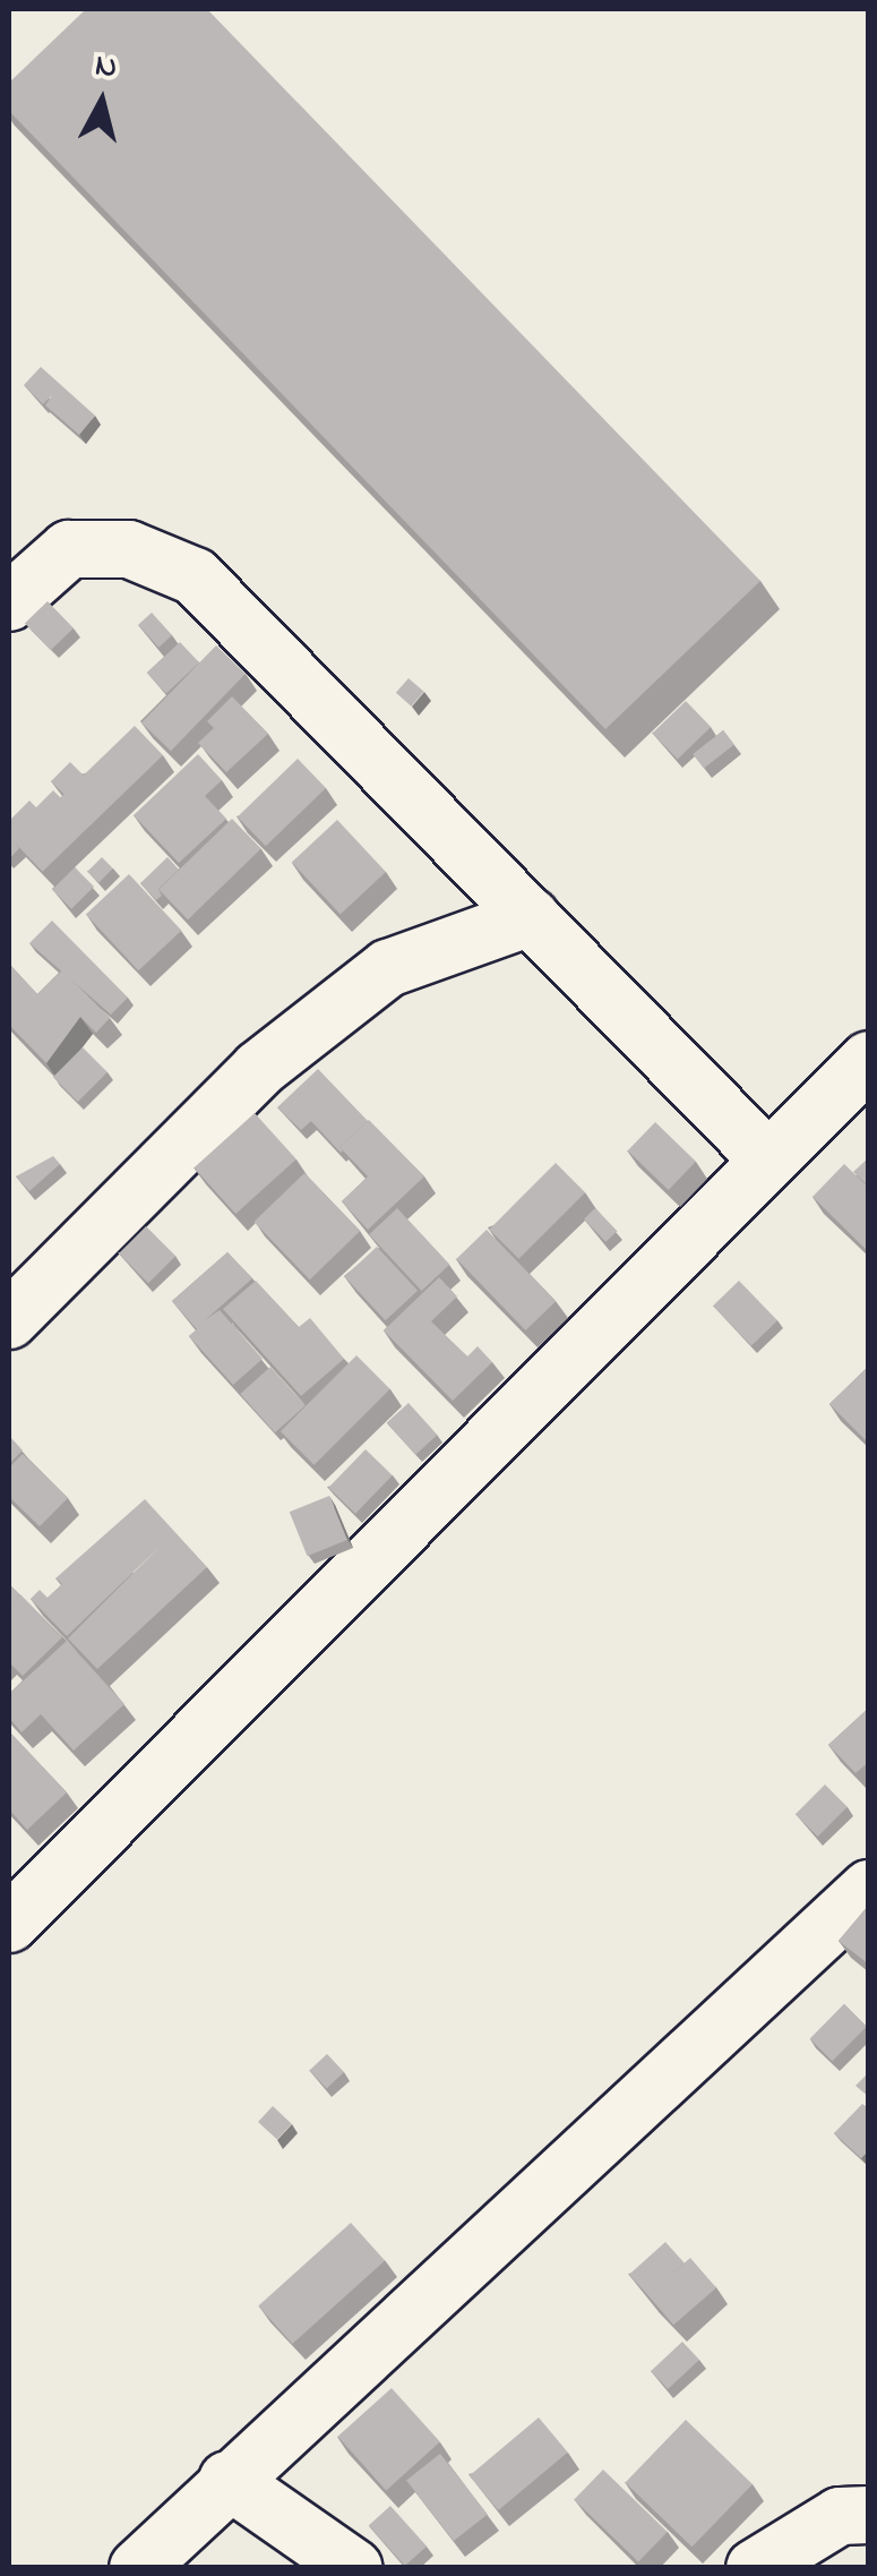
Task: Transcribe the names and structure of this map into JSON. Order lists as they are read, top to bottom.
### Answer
{
  "north": "top"
}
